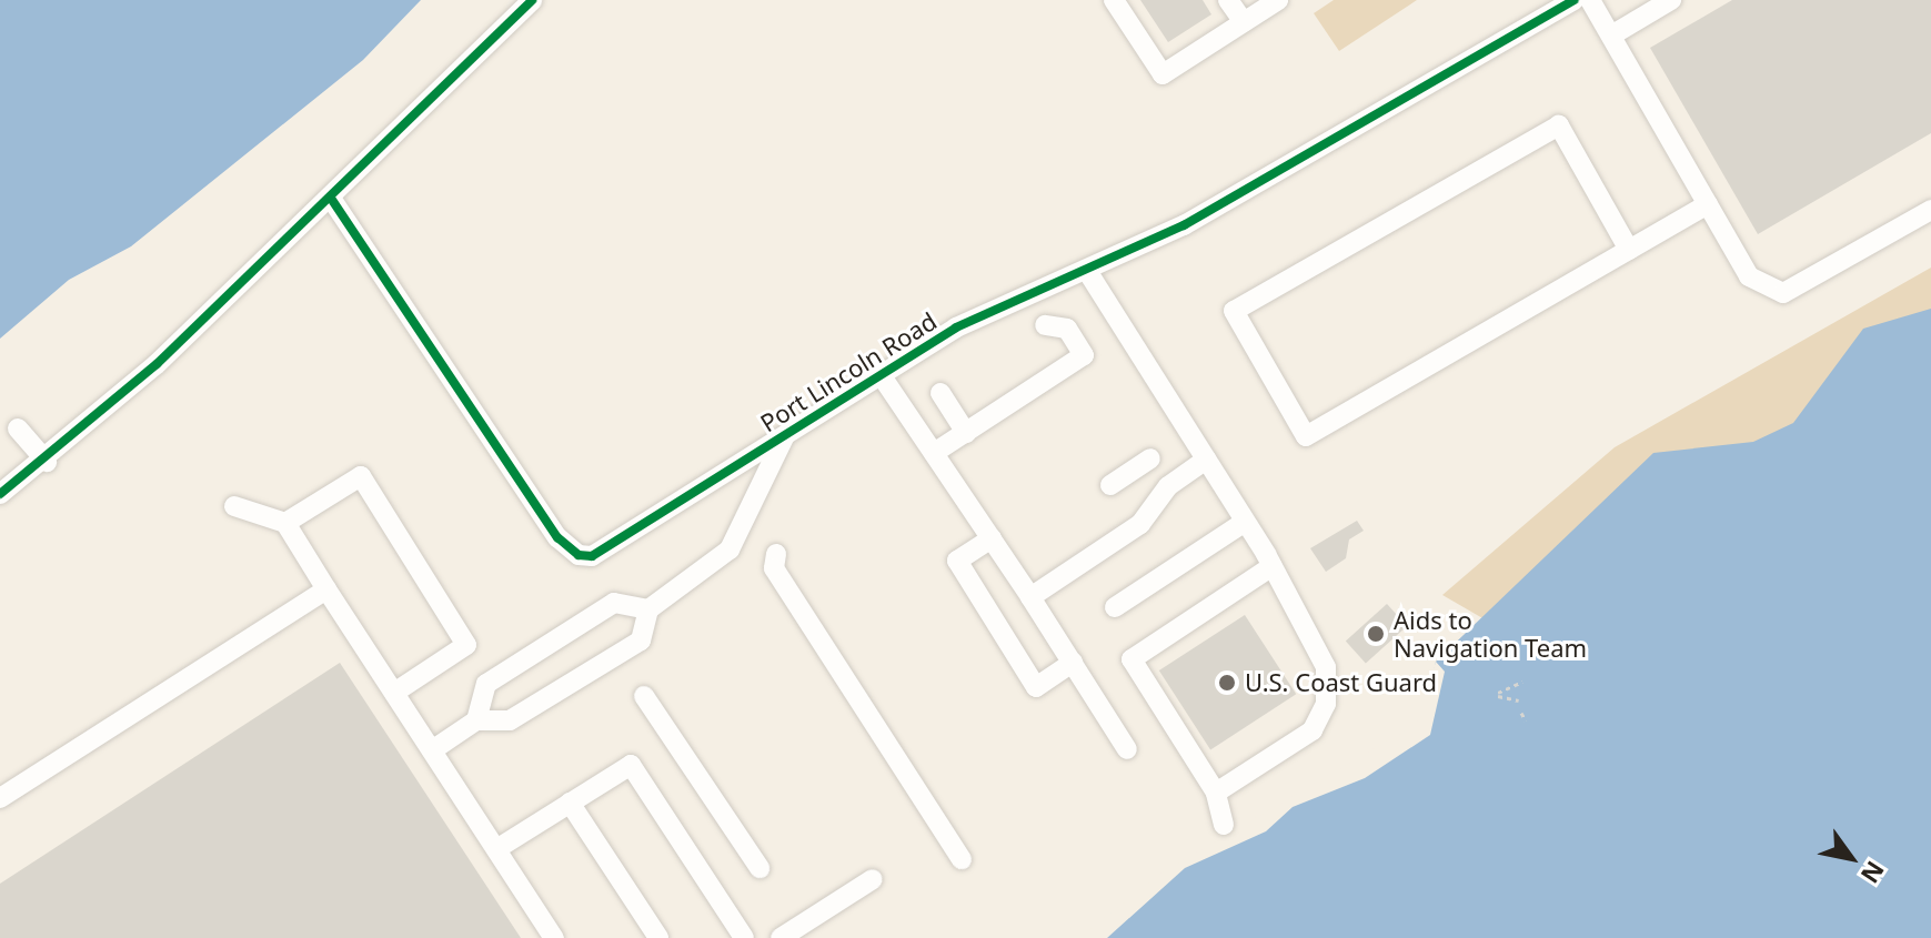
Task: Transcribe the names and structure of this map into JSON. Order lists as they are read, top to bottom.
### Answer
{
  "streets": {
    "street": ["Port Lincoln Road"]
  },
  "places": ["Aids to Navigation Team", "U.S. Coast Guard"],
  "north": "bottom right"
}
